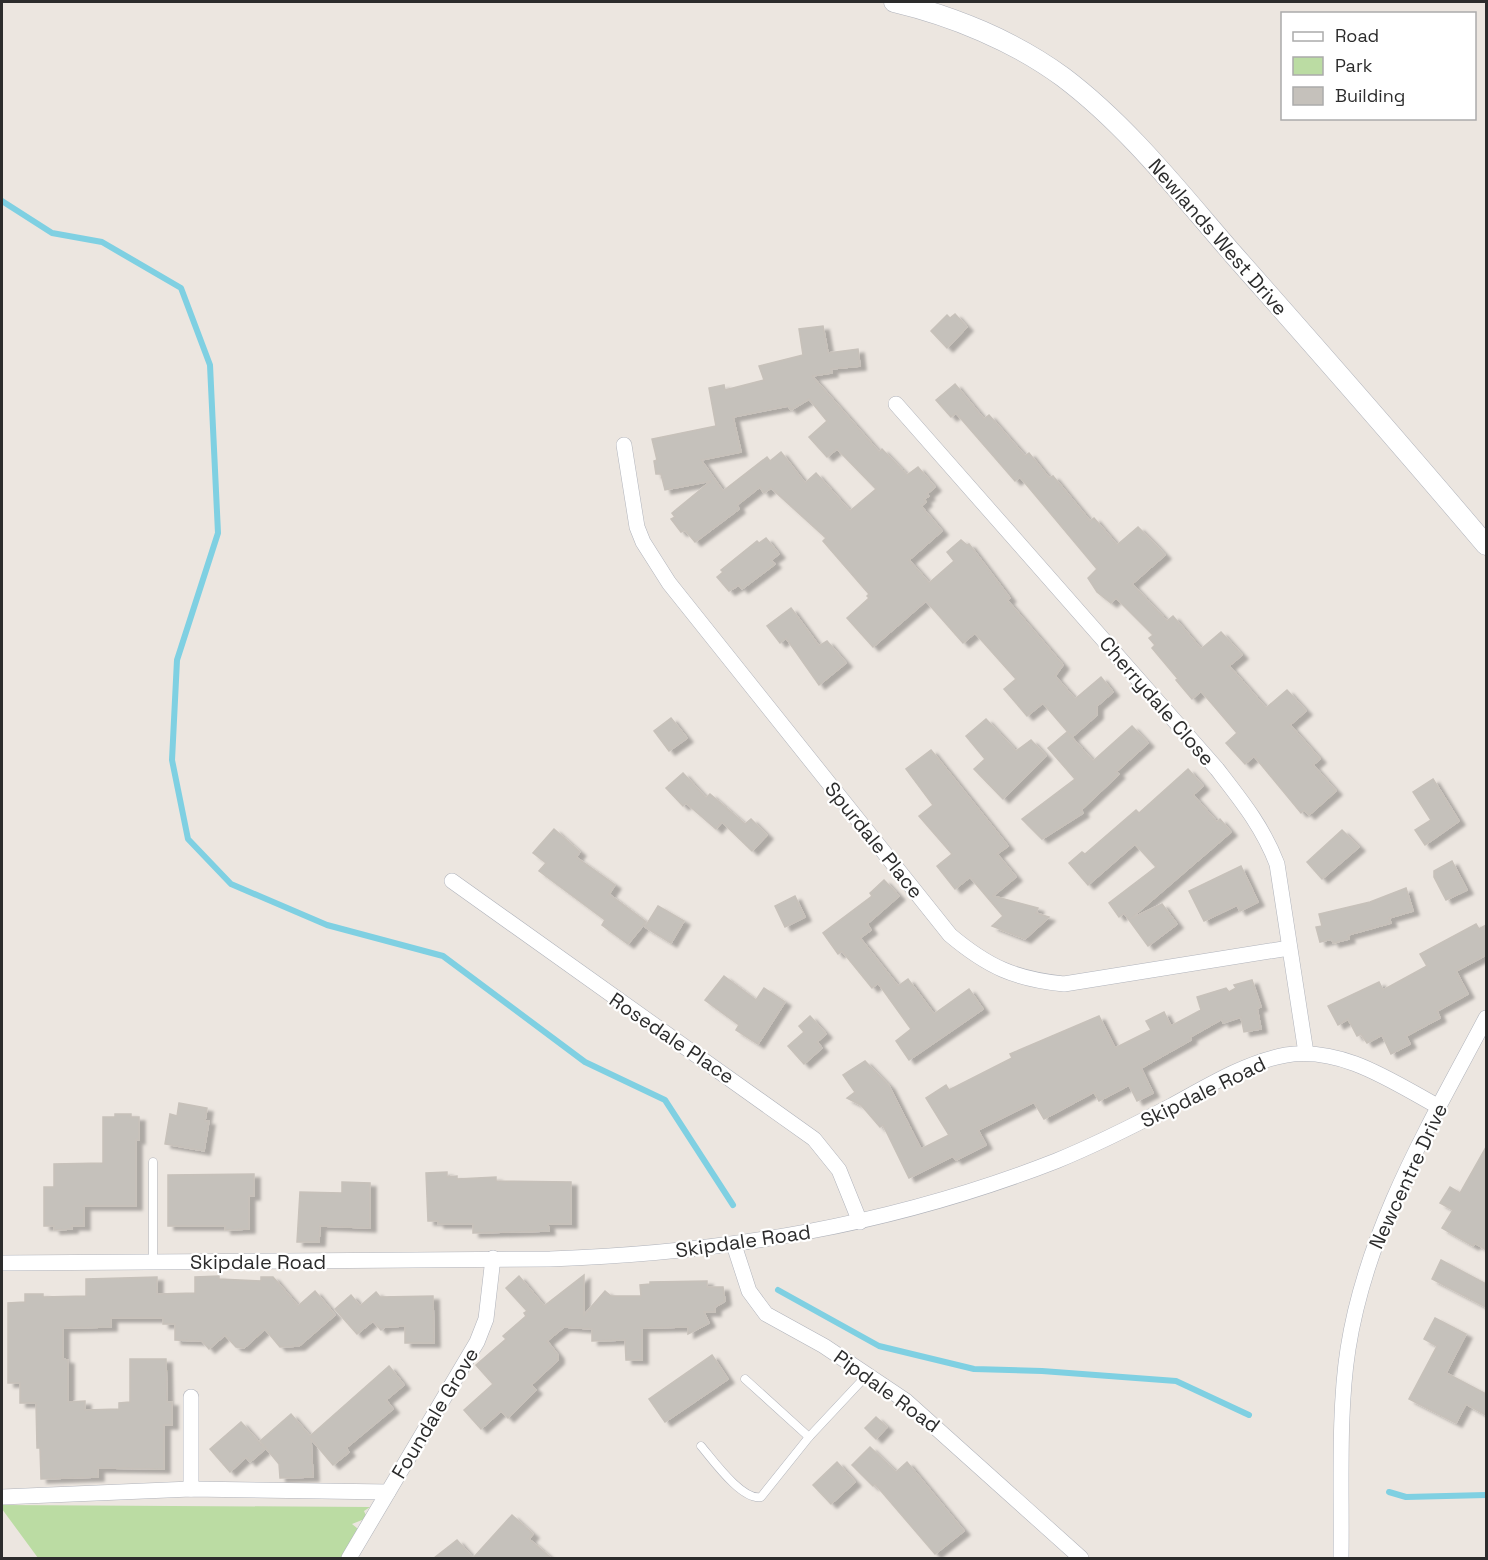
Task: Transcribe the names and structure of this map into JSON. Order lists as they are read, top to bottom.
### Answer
{
  "streets": {
    "street": [
      "Newlands West Drive",
      "Cherrydale Close",
      "Spurdale Place",
      "Rosedale Place",
      "Skipdale Road",
      "Newcentre Drive",
      "Pipdale Road",
      "Foundale Grove"
    ]
  },
  "crossings": [
    ["Cherrydale Close", "Spurdale Place"],
    ["Cherrydale Close", "Skipdale Road"],
    ["Rosedale Place", "Skipdale Road"],
    ["Skipdale Road", "Newcentre Drive"],
    ["Skipdale Road", "Pipdale Road"],
    ["Skipdale Road", "Foundale Grove"]
  ],
  "legend": ["Road", "Park", "Building"]
}
